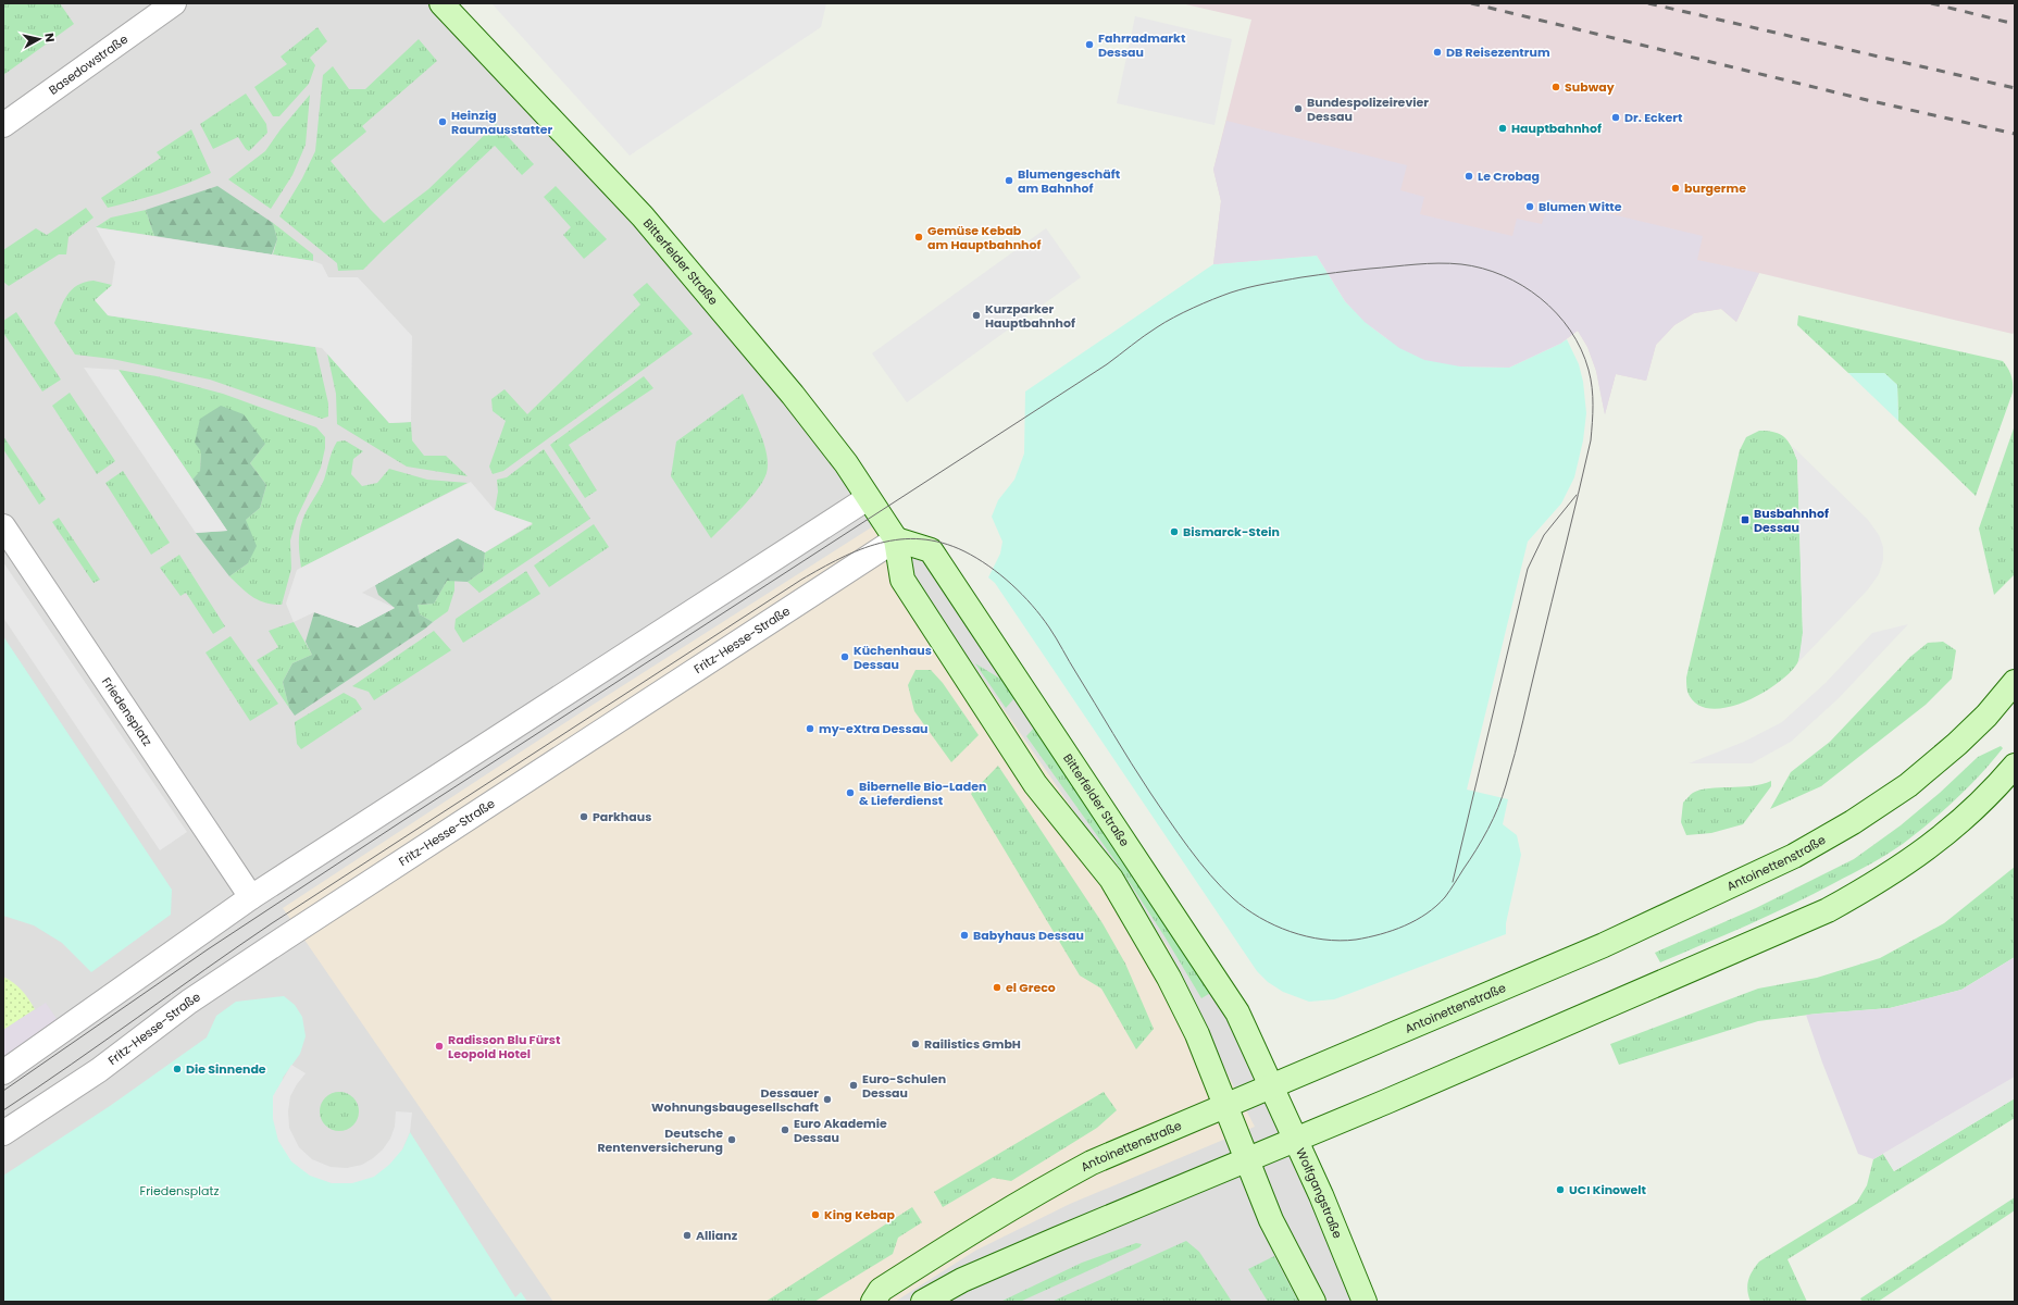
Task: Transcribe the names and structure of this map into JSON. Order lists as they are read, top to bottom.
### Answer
{
  "streets": {
    "main road": ["Bitterfelder Straße", "Antoinettenstraße", "Wolfgangstraße"],
    "street": ["Basedowstraße", "Fritz-Hesse-Straße", "Friedensplatz"]
  },
  "crossings": [
    ["Bitterfelder Straße", "Fritz-Hesse-Straße"],
    ["Bitterfelder Straße", "Antoinettenstraße"],
    ["Bitterfelder Straße", "Wolfgangstraße"],
    ["Antoinettenstraße", "Wolfgangstraße"]
  ],
  "parks": ["Friedensplatz"],
  "places": {
    "other": [
      "Fahrradmarkt Dessau",
      "DB Reisezentrum",
      "Subway",
      "Bundespolizeirevier Dessau",
      "Dr. Eckert",
      "Heinzig Raumausstatter",
      "Hauptbahnhof",
      "Le Crobag",
      "Blumengeschäft am Bahnhof",
      "burgerme",
      "Blumen Witte",
      "Gemüse Kebab am Hauptbahnhof",
      "Kurzparker Hauptbahnhof",
      "Bismarck-Stein",
      "Küchenhaus Dessau",
      "my-eXtra Dessau",
      "Bibernelle Bio-Laden & Lieferdienst",
      "Parkhaus",
      "Babyhaus Dessau",
      "el Greco",
      "Railistics GmbH",
      "Radisson Blu Fürst Leopold Hotel",
      "Die Sinnende",
      "Euro-Schulen Dessau",
      "Dessauer Wohnungsbaugesellschaft",
      "Euro Akademie Dessau",
      "Deutsche Rentenversicherung",
      "UCI Kinowelt",
      "King Kebap",
      "Allianz"
    ],
    "transit": ["Busbahnhof Dessau"]
  },
  "north": "right"
}
